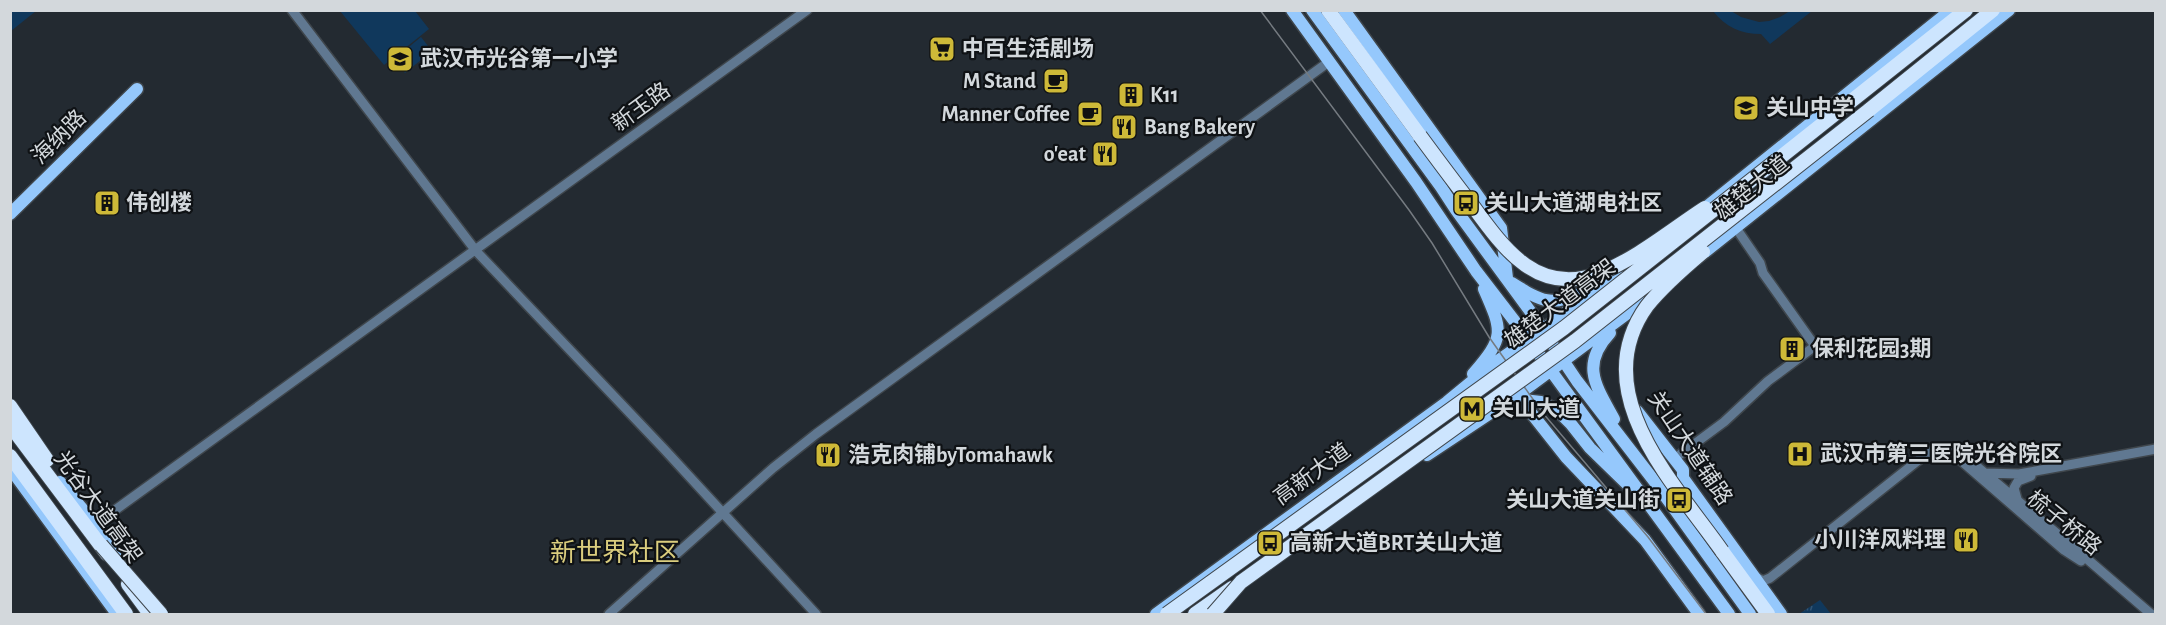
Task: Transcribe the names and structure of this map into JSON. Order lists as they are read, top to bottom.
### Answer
{
  "streets": {
    "highway": ["雄楚大道高架", "光谷大道高架"],
    "main road": [
      "海纳路",
      "雄楚大道",
      "关山大道辅路",
      "高新大道"
    ],
    "street": ["新玉路", "梳子桥路"]
  },
  "crossings": [
    ["雄楚大道", "关山大道辅路"],
    ["雄楚大道", "高新大道"],
    ["关山大道辅路", "梳子桥路"]
  ],
  "districts": ["新世界社区"],
  "places": {
    "supermarket": ["中百生活剧场"],
    "school or university": ["武汉市光谷第一小学", "关山中学"],
    "cafe": ["M Stand", "Manner Coffee"],
    "building": ["K11", "伟创楼", "保利花园3期"],
    "restaurant": [
      "Bang Bakery",
      "o'eat",
      "浩克肉铺byTomahawk",
      "小川洋风料理"
    ],
    "bus stop": ["关山大道湖电社区", "关山大道关山街", "高新大道BRT关山大道"],
    "metro station": ["关山大道"],
    "hospital": ["武汉市第三医院光谷院区"]
  }
}
